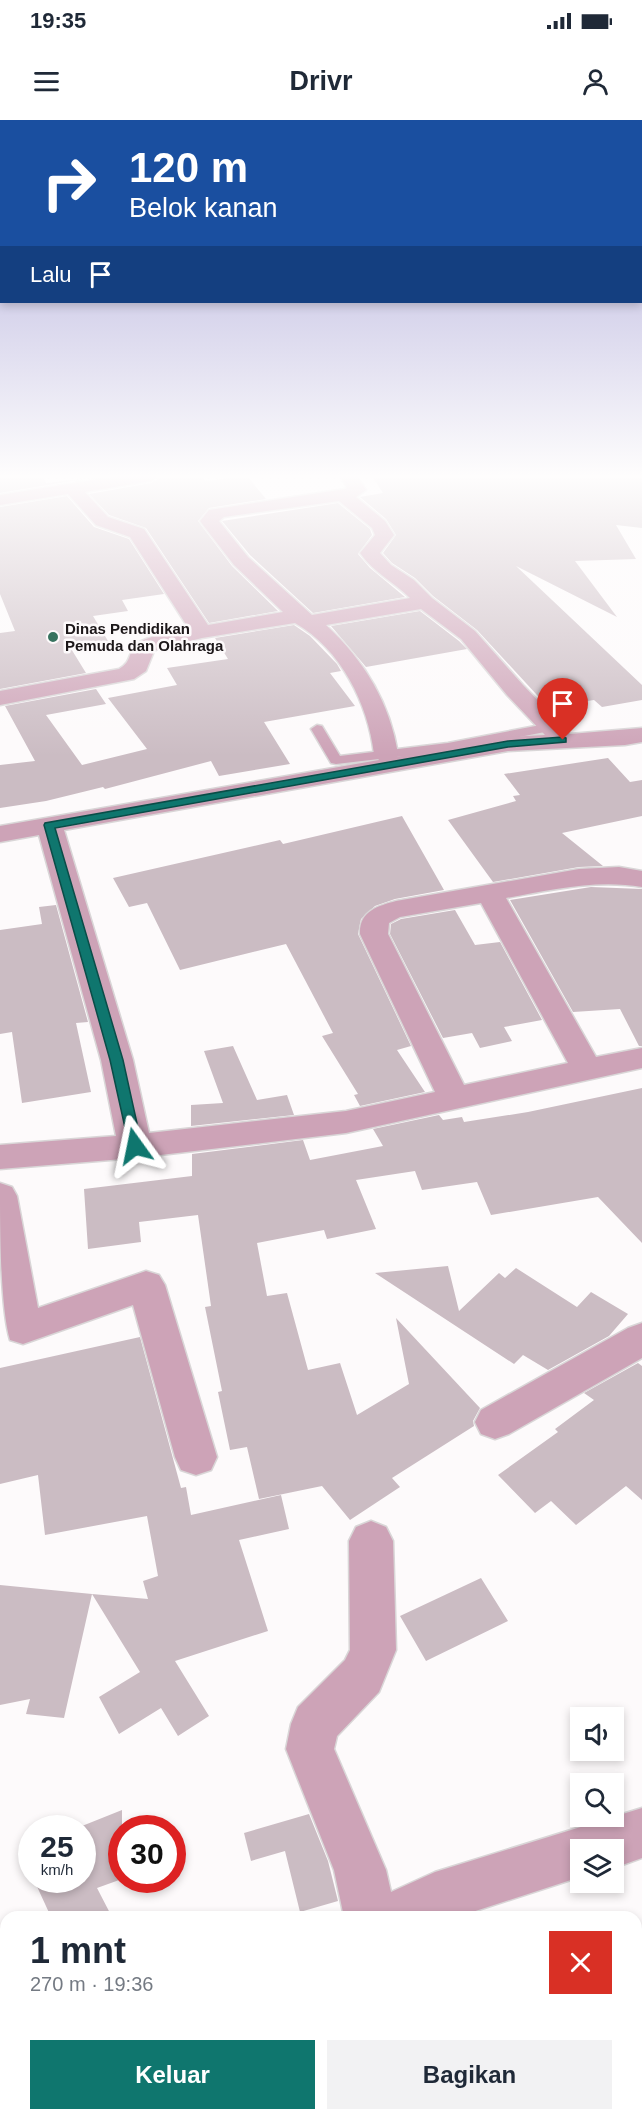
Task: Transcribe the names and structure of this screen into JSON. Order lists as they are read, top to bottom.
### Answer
{
  "places": ["Dinas Pendidikan Pemuda dan Olahraga"],
  "page": {
    "status": "19:35",
    "header": "Drivr",
    "turn": ["120 m", "Belok kanan"],
    "then": "Lalu",
    "speed": "25 km/h",
    "limit": "30",
    "heading": ["1 mnt", "270 m · 19:36"],
    "buttons": ["Keluar", "Bagikan"]
  }
}
